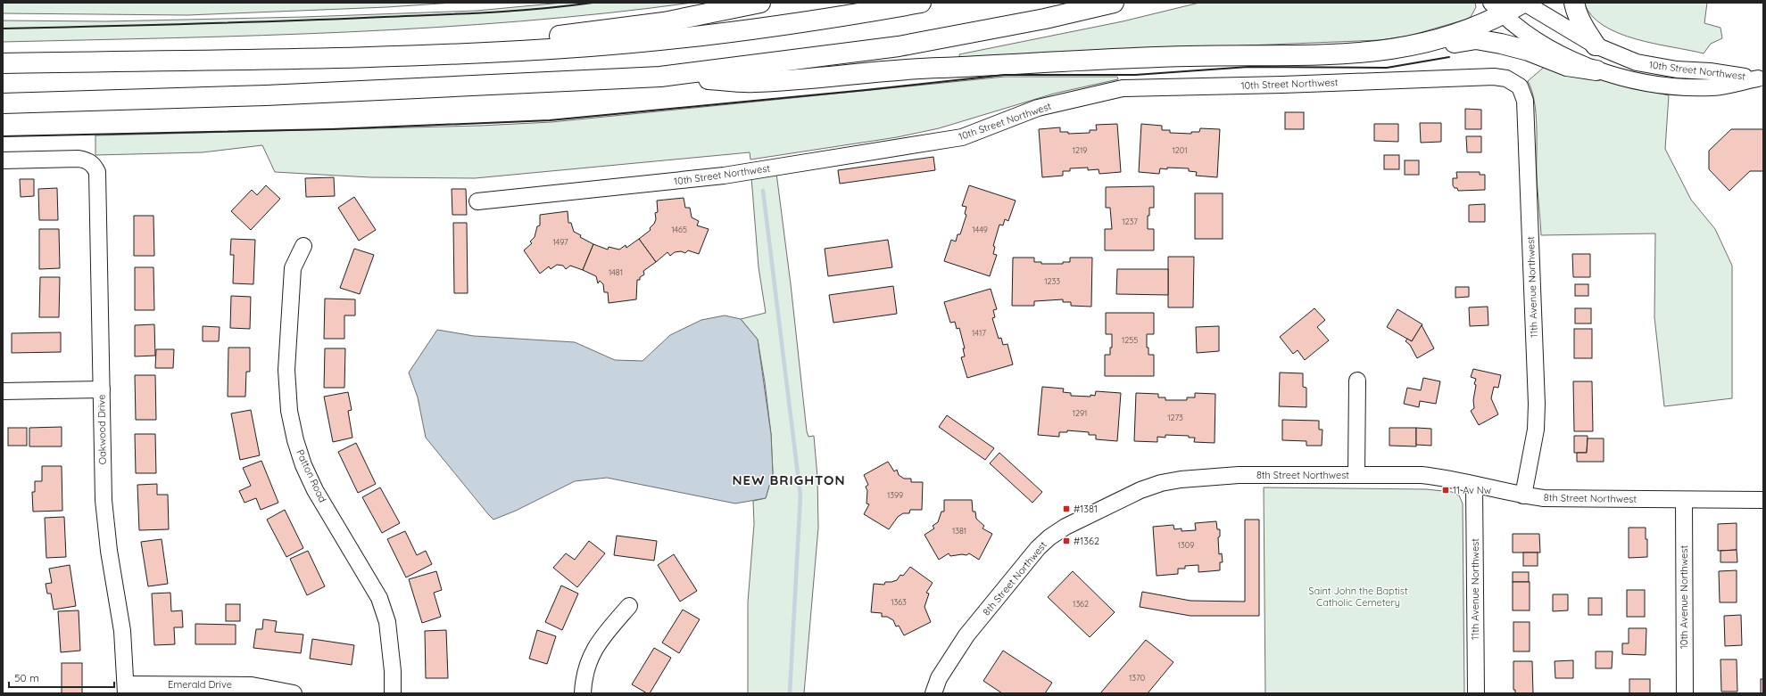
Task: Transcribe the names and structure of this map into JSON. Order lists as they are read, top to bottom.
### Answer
{
  "streets": {
    "street": [
      "10th Street Northwest",
      "11th Avenue Northwest",
      "Oakwood Drive",
      "8th Street Northwest",
      "Patton Road",
      "10th Avenue Northwest",
      "Emerald Drive"
    ]
  },
  "crossings": [
    ["10th Street Northwest", "11th Avenue Northwest"],
    ["11th Avenue Northwest", "8th Street Northwest"],
    ["Oakwood Drive", "Emerald Drive"],
    ["8th Street Northwest", "10th Avenue Northwest"]
  ],
  "districts": ["NEW BRIGHTON"],
  "parks": ["Saint John the Baptist Catholic Cemetery"],
  "places": {
    "transit": ["11 Av Nw", "#1381", "#1362"]
  },
  "house_numbers": [
    "1219",
    "1201",
    "1237",
    "1465",
    "1449",
    "1497",
    "1481",
    "1233",
    "1417",
    "1255",
    "1291",
    "1273",
    "1399",
    "1381",
    "1309",
    "1363",
    "1362",
    "1370"
  ],
  "scale_bar": "50 m"
}
